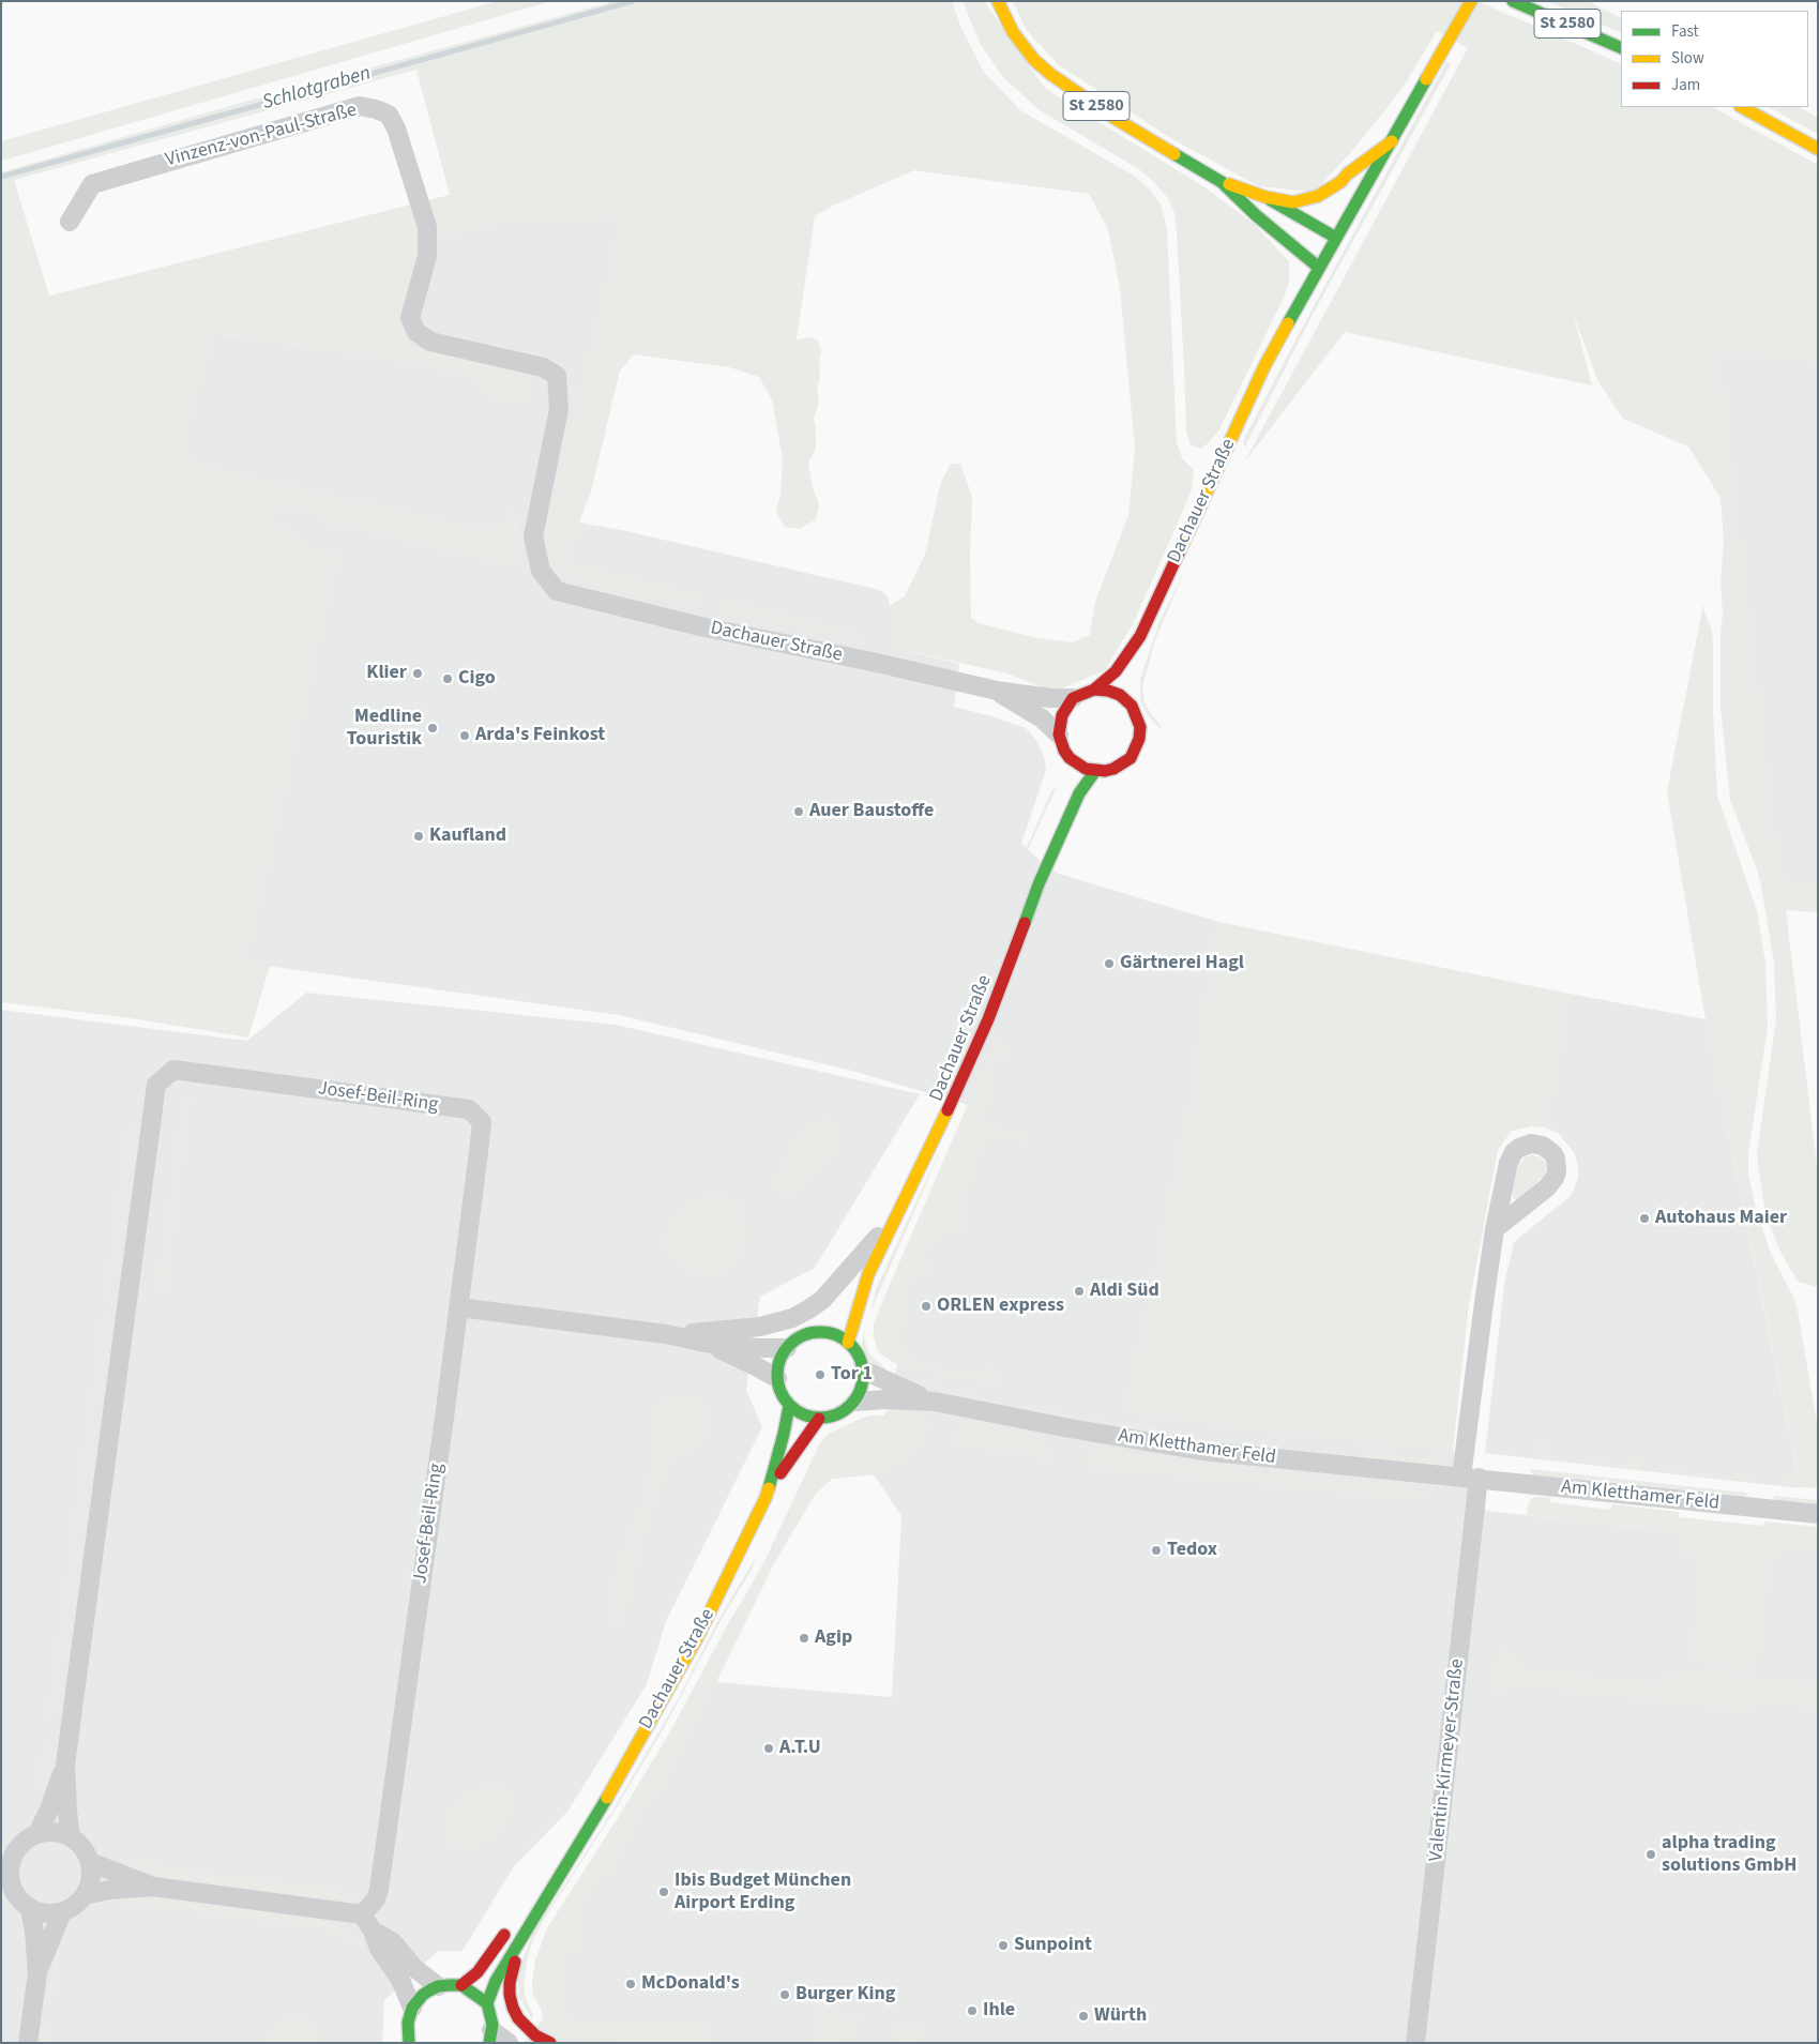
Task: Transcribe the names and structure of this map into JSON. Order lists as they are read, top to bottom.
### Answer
{
  "streets": {
    "main road": ["St 2580", "Dachauer Straße"],
    "street": [
      "Vinzenz-von-Paul-Straße",
      "Josef-Beil-Ring",
      "Am Kletthamer Feld",
      "Valentin-Kirmeyer-Straße"
    ]
  },
  "crossings": [
    ["St 2580", "Dachauer Straße"],
    ["Vinzenz-von-Paul-Straße", "Dachauer Straße"],
    ["Dachauer Straße", "Am Kletthamer Feld"],
    ["Am Kletthamer Feld", "Valentin-Kirmeyer-Straße"]
  ],
  "water": ["Schlotgraben"],
  "places": [
    "Klier",
    "Cigo",
    "Medline Touristik",
    "Arda's Feinkost",
    "Auer Baustoffe",
    "Kaufland",
    "Gärtnerei Hagl",
    "Autohaus Maier",
    "Aldi Süd",
    "ORLEN express",
    "Tor 1",
    "Tedox",
    "Agip",
    "A.T.U",
    "alpha trading solutions GmbH",
    "Ibis Budget München Airport Erding",
    "Sunpoint",
    "McDonald's",
    "Burger King",
    "Ihle",
    "Würth"
  ],
  "legend": ["Fast", "Slow", "Jam"]
}
